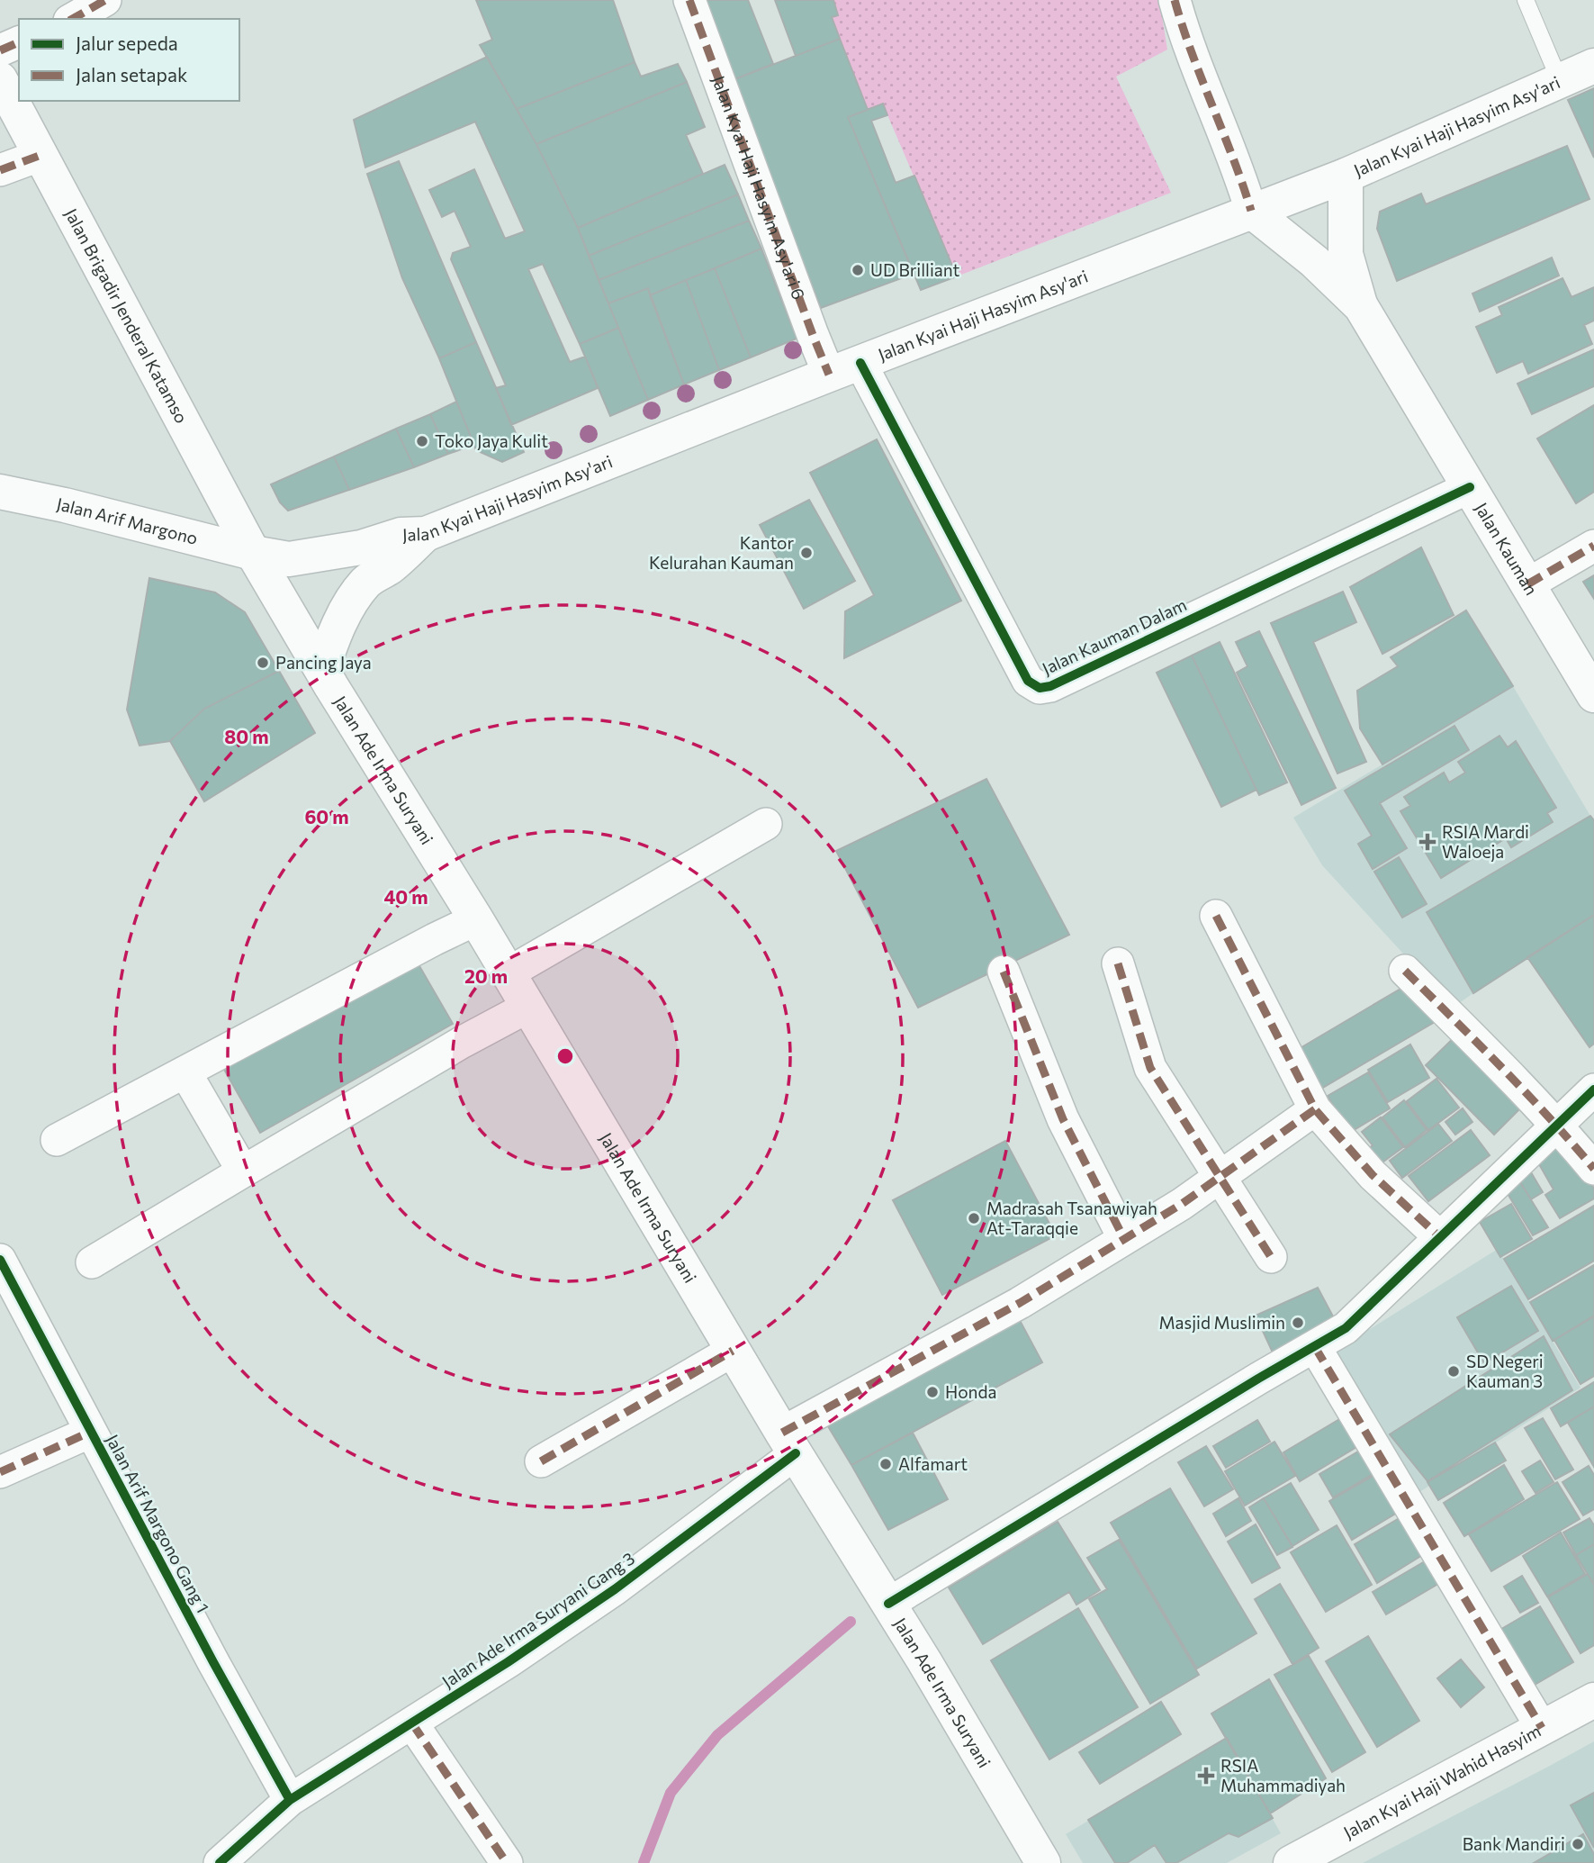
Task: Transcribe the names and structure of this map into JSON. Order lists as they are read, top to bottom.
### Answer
{
  "streets": {
    "main road": [
      "Jalan Kyai Haji Hasyim Asy'ari",
      "Jalan Brigadir Jenderal Katamso",
      "Jalan Arif Margono",
      "Jalan Kauman",
      "Jalan Ade Irma Suryani",
      "Jalan Kyai Haji Wahid Hasyim"
    ],
    "street": [
      "Jalan Kyai Haji Hasyim Asy'ari 6",
      "Jalan Kauman Dalam",
      "Jalan Arif Margono Gang 1",
      "Jalan Ade Irma Suryani Gang 3"
    ]
  },
  "crossings": [
    ["Jalan Kyai Haji Hasyim Asy'ari", "Jalan Kyai Haji Hasyim Asy'ari 6"],
    ["Jalan Kyai Haji Hasyim Asy'ari", "Jalan Brigadir Jenderal Katamso"],
    ["Jalan Kyai Haji Hasyim Asy'ari", "Jalan Arif Margono"],
    ["Jalan Kyai Haji Hasyim Asy'ari", "Jalan Kauman"],
    ["Jalan Kyai Haji Hasyim Asy'ari", "Jalan Kauman Dalam"],
    ["Jalan Kyai Haji Hasyim Asy'ari", "Jalan Ade Irma Suryani"],
    ["Jalan Kyai Haji Hasyim Asy'ari 6", "Jalan Kauman Dalam"],
    ["Jalan Brigadir Jenderal Katamso", "Jalan Arif Margono"],
    ["Jalan Brigadir Jenderal Katamso", "Jalan Ade Irma Suryani"],
    ["Jalan Arif Margono", "Jalan Ade Irma Suryani"],
    ["Jalan Kauman", "Jalan Kauman Dalam"],
    ["Jalan Ade Irma Suryani", "Jalan Ade Irma Suryani Gang 3"],
    ["Jalan Arif Margono Gang 1", "Jalan Ade Irma Suryani Gang 3"]
  ],
  "places": {
    "other": [
      "UD Brilliant",
      "Toko Jaya Kulit",
      "Kantor Kelurahan Kauman",
      "Pancing Jaya",
      "Madrasah Tsanawiyah At-Taraqqie",
      "Masjid Muslimin",
      "SD Negeri Kauman 3",
      "Honda",
      "Alfamart",
      "Bank Mandiri"
    ],
    "health": ["RSIA Mardi Waloeja", "RSIA Muhammadiyah"]
  },
  "legend": ["Jalur sepeda", "Jalan setapak"],
  "rings": [
    "80 m",
    "60 m",
    "40 m",
    "20 m"
  ]
}
